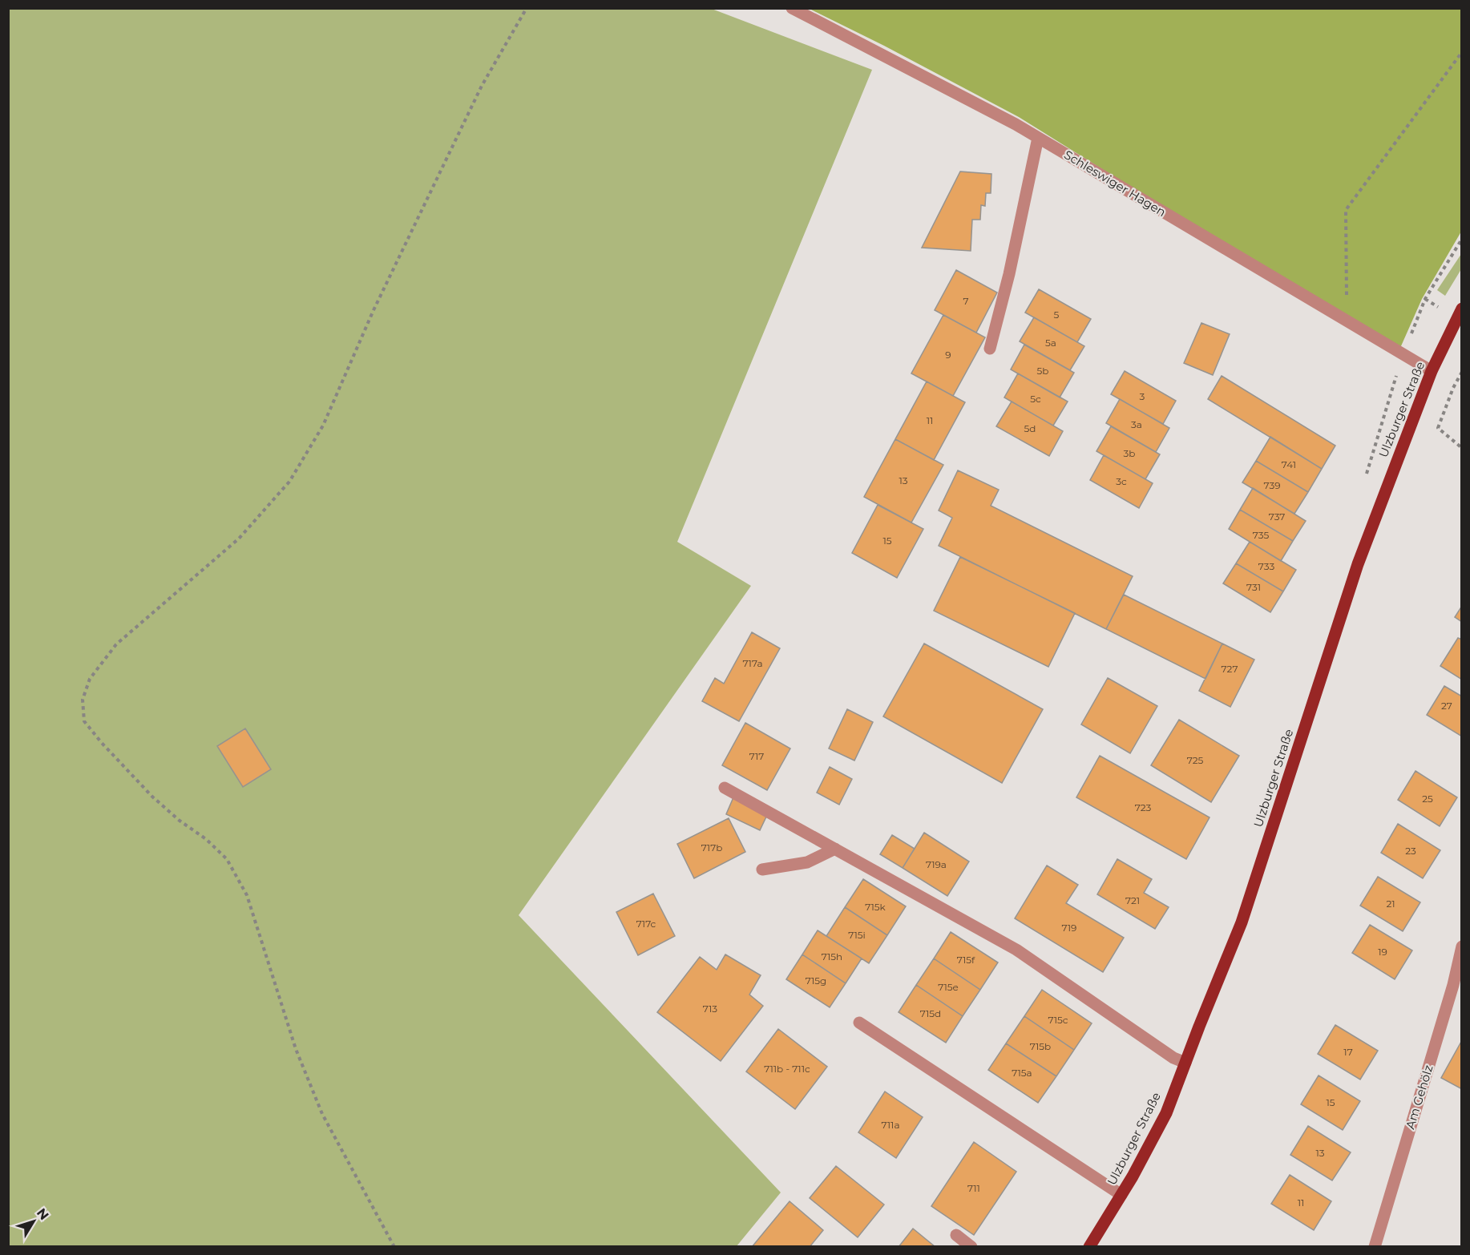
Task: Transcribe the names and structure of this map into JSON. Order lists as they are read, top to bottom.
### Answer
{
  "streets": {
    "main road": ["Ulzburger Straße"],
    "street": ["Schleswiger Hagen", "Am Gehölz"]
  },
  "crossings": [
    ["Schleswiger Hagen", "Ulzburger Straße"]
  ],
  "house_numbers": [
    "7",
    "5",
    "5a",
    "9",
    "5b",
    "3",
    "5c",
    "11",
    "3a",
    "5d",
    "3b",
    "741",
    "13",
    "3c",
    "739",
    "737",
    "735",
    "15",
    "733",
    "731",
    "717a",
    "727",
    "27",
    "717",
    "725",
    "25",
    "723",
    "717b",
    "23",
    "719a",
    "721",
    "21",
    "715k",
    "717c",
    "719",
    "715i",
    "19",
    "715h",
    "715f",
    "715g",
    "715e",
    "713",
    "715d",
    "715c",
    "715b",
    "17",
    "711b - 711c",
    "715a",
    "15",
    "711a",
    "13",
    "711",
    "11"
  ],
  "north": "top right"
}
